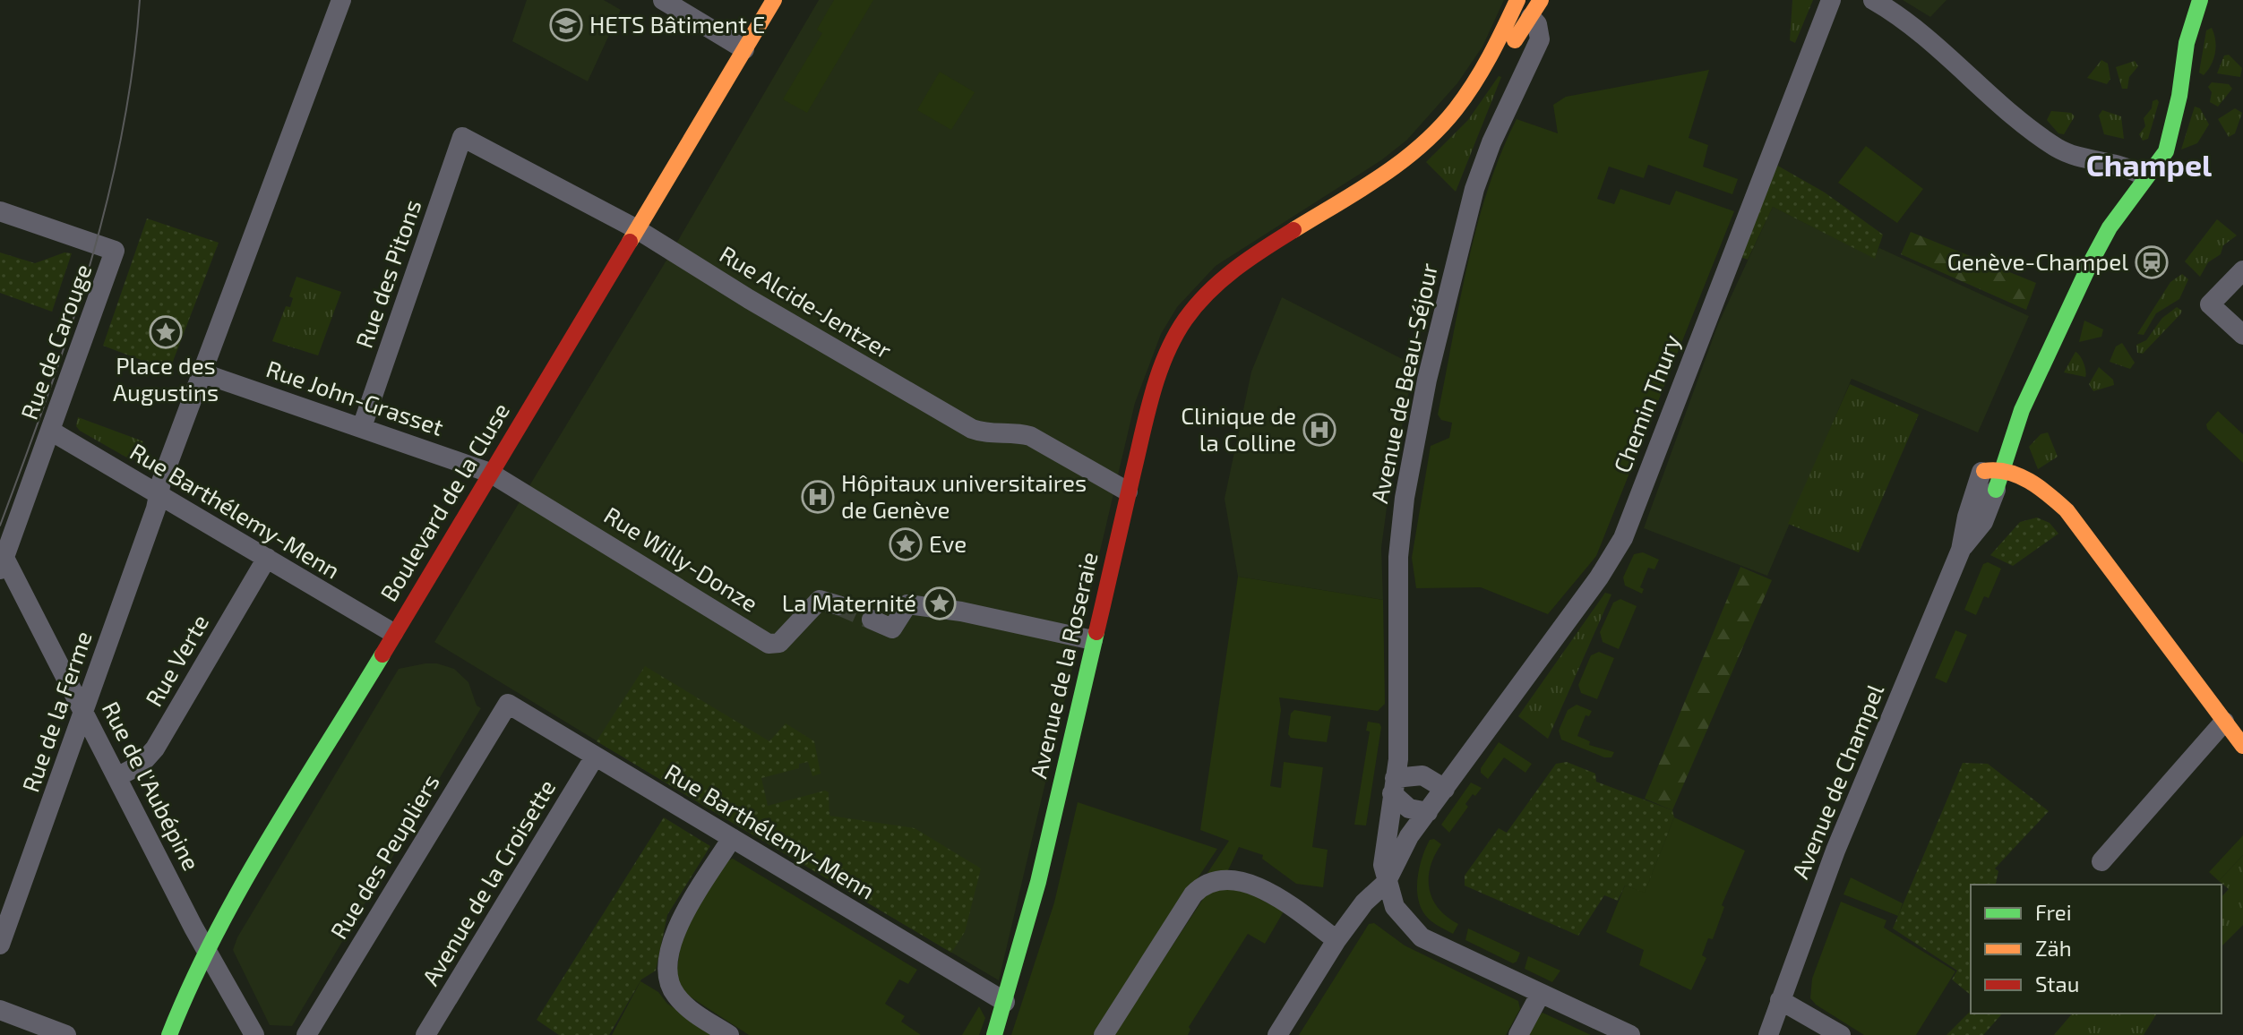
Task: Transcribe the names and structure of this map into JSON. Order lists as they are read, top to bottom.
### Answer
{
  "streets": {
    "street": [
      "Rue des Pitons",
      "Rue Alcide-Jentzer",
      "Rue de Carouge",
      "Avenue de Beau-Séjour",
      "Rue John-Grasset",
      "Chemin Thury",
      "Boulevard de la Cluse",
      "Rue Barthélemy-Menn",
      "Rue Willy-Donze",
      "Rue Verte",
      "Avenue de la Roseraie",
      "Rue de la Ferme",
      "Avenue de Champel",
      "Rue de l'Aubépine",
      "Rue des Peupliers",
      "Avenue de la Croisette"
    ]
  },
  "crossings": [
    ["Rue des Pitons", "Rue Alcide-Jentzer"],
    ["Rue des Pitons", "Rue John-Grasset"],
    ["Rue Alcide-Jentzer", "Boulevard de la Cluse"],
    ["Rue Alcide-Jentzer", "Avenue de la Roseraie"],
    ["Rue de Carouge", "Rue Barthélemy-Menn"],
    ["Rue de Carouge", "Rue de l'Aubépine"],
    ["Avenue de Beau-Séjour", "Chemin Thury"],
    ["Avenue de Beau-Séjour", "Avenue de la Roseraie"],
    ["Rue John-Grasset", "Boulevard de la Cluse"],
    ["Rue John-Grasset", "Rue Willy-Donze"],
    ["Boulevard de la Cluse", "Rue Barthélemy-Menn"],
    ["Boulevard de la Cluse", "Rue Willy-Donze"],
    ["Boulevard de la Cluse", "Rue de l'Aubépine"],
    ["Rue Barthélemy-Menn", "Rue Verte"],
    ["Rue Barthélemy-Menn", "Avenue de la Roseraie"],
    ["Rue Barthélemy-Menn", "Rue de la Ferme"],
    ["Rue Barthélemy-Menn", "Rue des Peupliers"],
    ["Rue Barthélemy-Menn", "Avenue de la Croisette"],
    ["Rue Verte", "Rue de l'Aubépine"],
    ["Rue de la Ferme", "Rue de l'Aubépine"]
  ],
  "districts": ["Champel"],
  "places": {
    "school or university": ["HETS Bâtiment E"],
    "station": ["Genève-Champel"],
    "place": ["Place des Augustins", "Eve", "La Maternité"],
    "hospital": ["Clinique de la Colline", "Hôpitaux universitaires de Genève"]
  },
  "legend": ["Frei", "Zäh", "Stau"]
}
